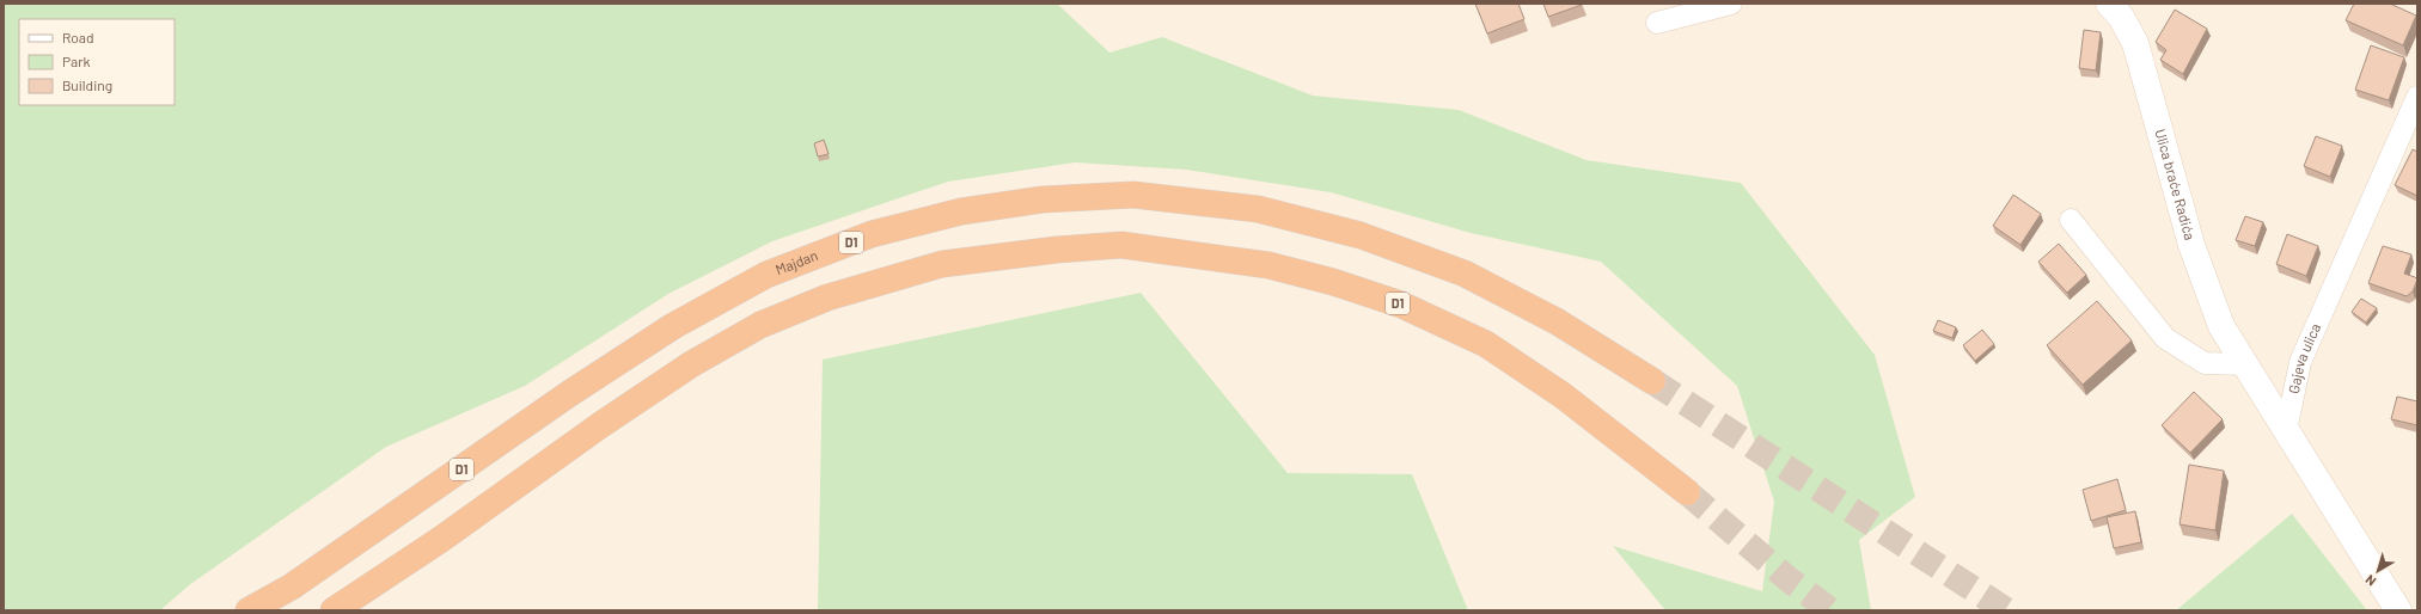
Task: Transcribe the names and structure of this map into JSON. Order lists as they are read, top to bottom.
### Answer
{
  "streets": {
    "highway": ["D1", "Majdan"],
    "main road": ["Ulica braće Radića"],
    "street": ["Gajeva ulica"]
  },
  "crossings": [
    ["Ulica braće Radića", "Gajeva ulica"]
  ],
  "legend": ["Road", "Park", "Building"],
  "north": "bottom left"
}
